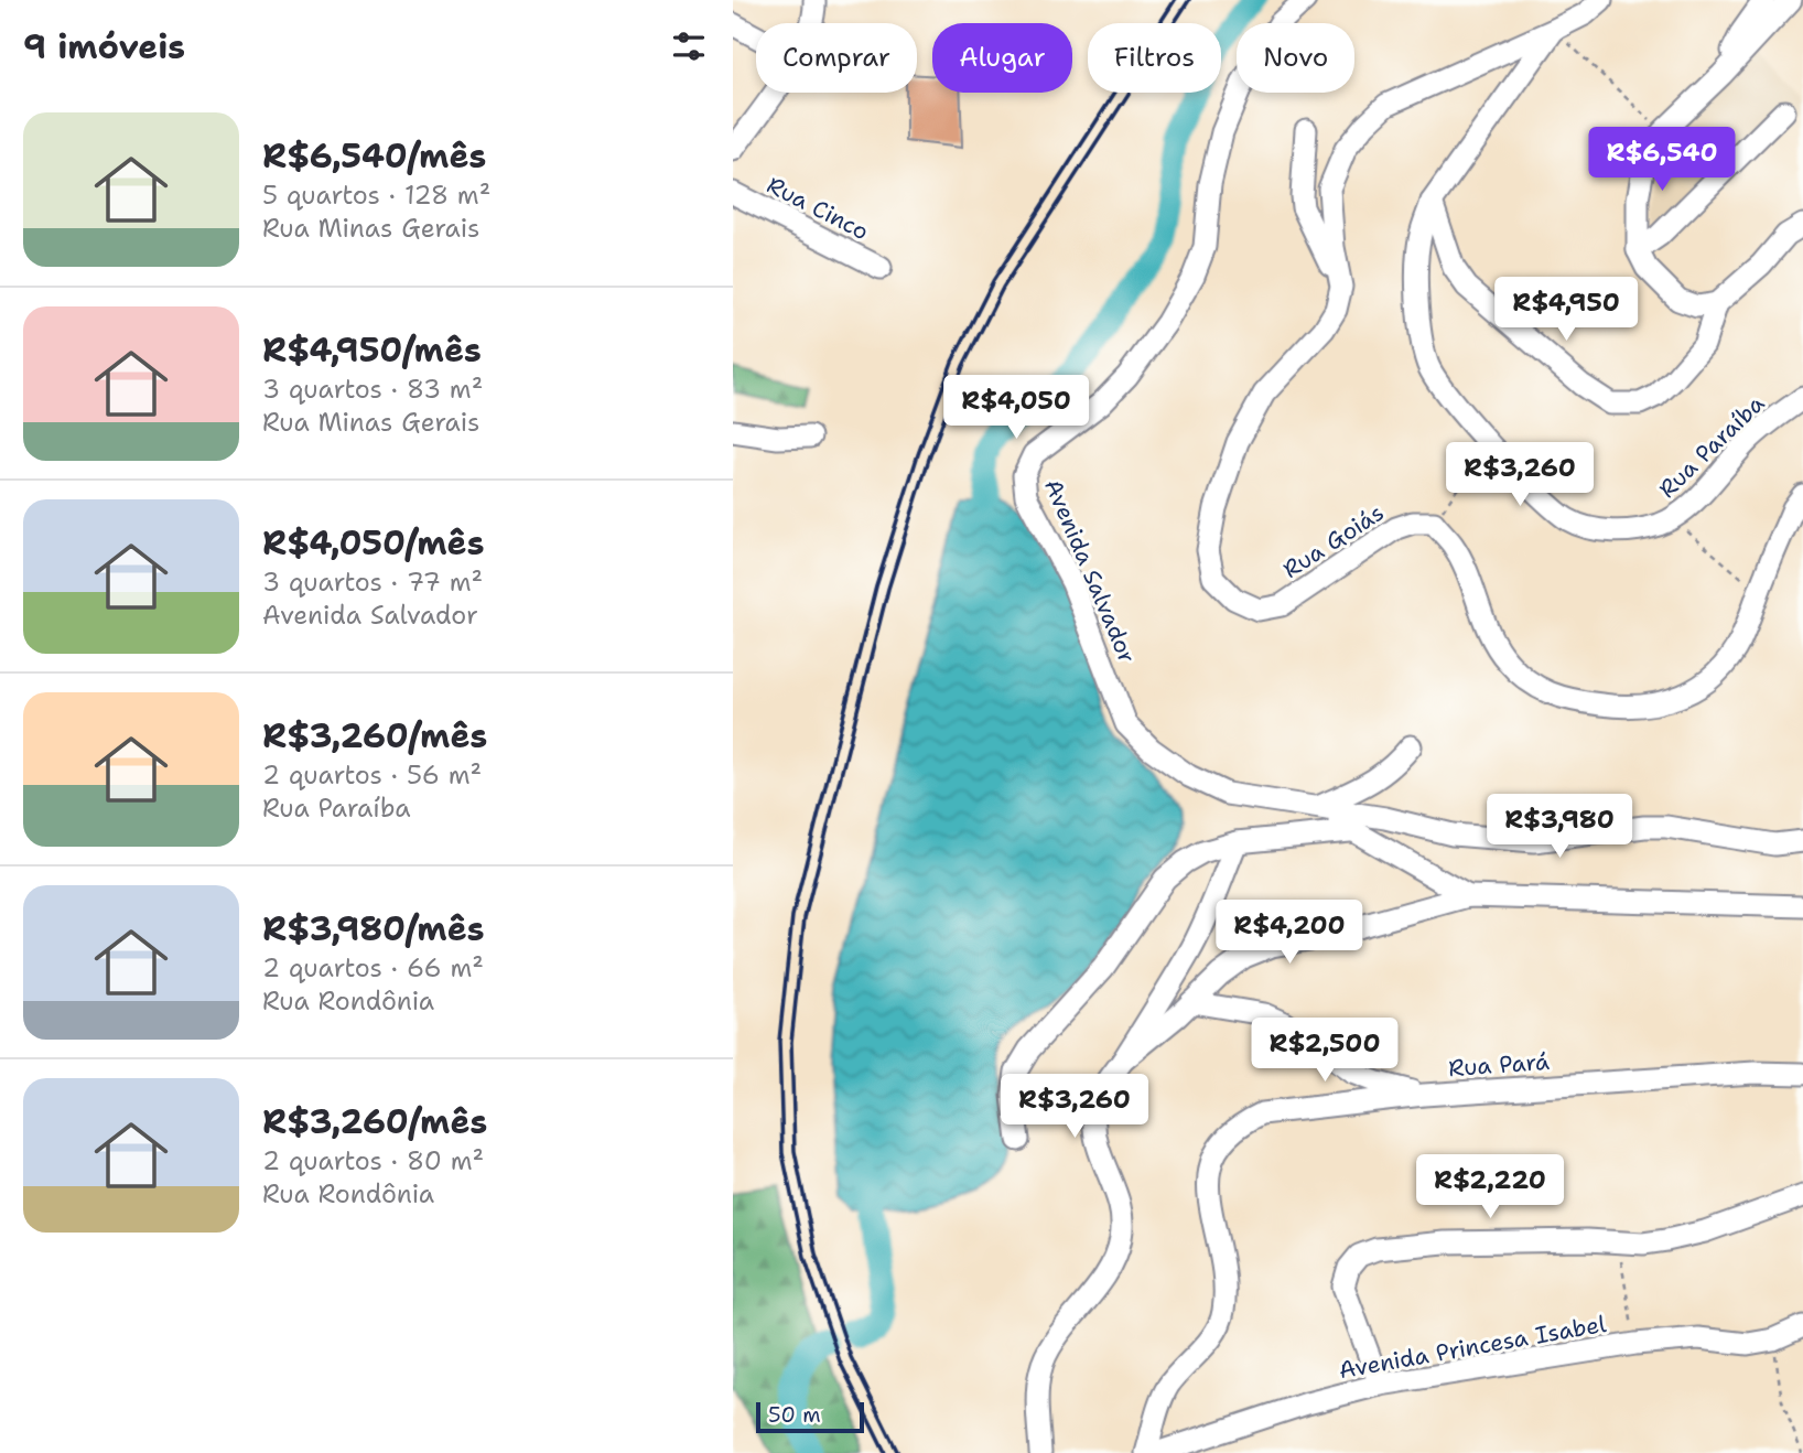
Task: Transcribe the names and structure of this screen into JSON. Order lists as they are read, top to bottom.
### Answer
{
  "streets": {
    "street": [
      "Rua Cinco",
      "Rua Paraíba",
      "Rua Goiás",
      "Avenida Salvador",
      "Rua Pará",
      "Avenida Princesa Isabel"
    ]
  },
  "scale_bar": "50 m",
  "page": {
    "heading": "9 imóveis",
    "chip": [
      "Comprar",
      "Alugar",
      "Filtros",
      "Novo"
    ],
    "list": [
      {
        "name": "R$6,540/mês",
        "note": "5 quartos · 128 m² · Rua Minas Gerais"
      },
      {
        "name": "R$4,950/mês",
        "note": "3 quartos · 83 m² · Rua Minas Gerais"
      },
      {
        "name": "R$4,050/mês",
        "note": "3 quartos · 77 m² · Avenida Salvador"
      },
      {
        "name": "R$3,260/mês",
        "note": "2 quartos · 56 m² · Rua Paraíba"
      },
      {
        "name": "R$3,980/mês",
        "note": "2 quartos · 66 m² · Rua Rondônia"
      },
      {
        "name": "R$3,260/mês",
        "note": "2 quartos · 80 m² · Rua Rondônia"
      }
    ],
    "price": [
      "R$6,540",
      "R$4,950",
      "R$4,050",
      "R$3,260",
      "R$3,980",
      "R$4,200",
      "R$2,500",
      "R$3,260",
      "R$2,220"
    ],
    "scale": "50 m"
  }
}
